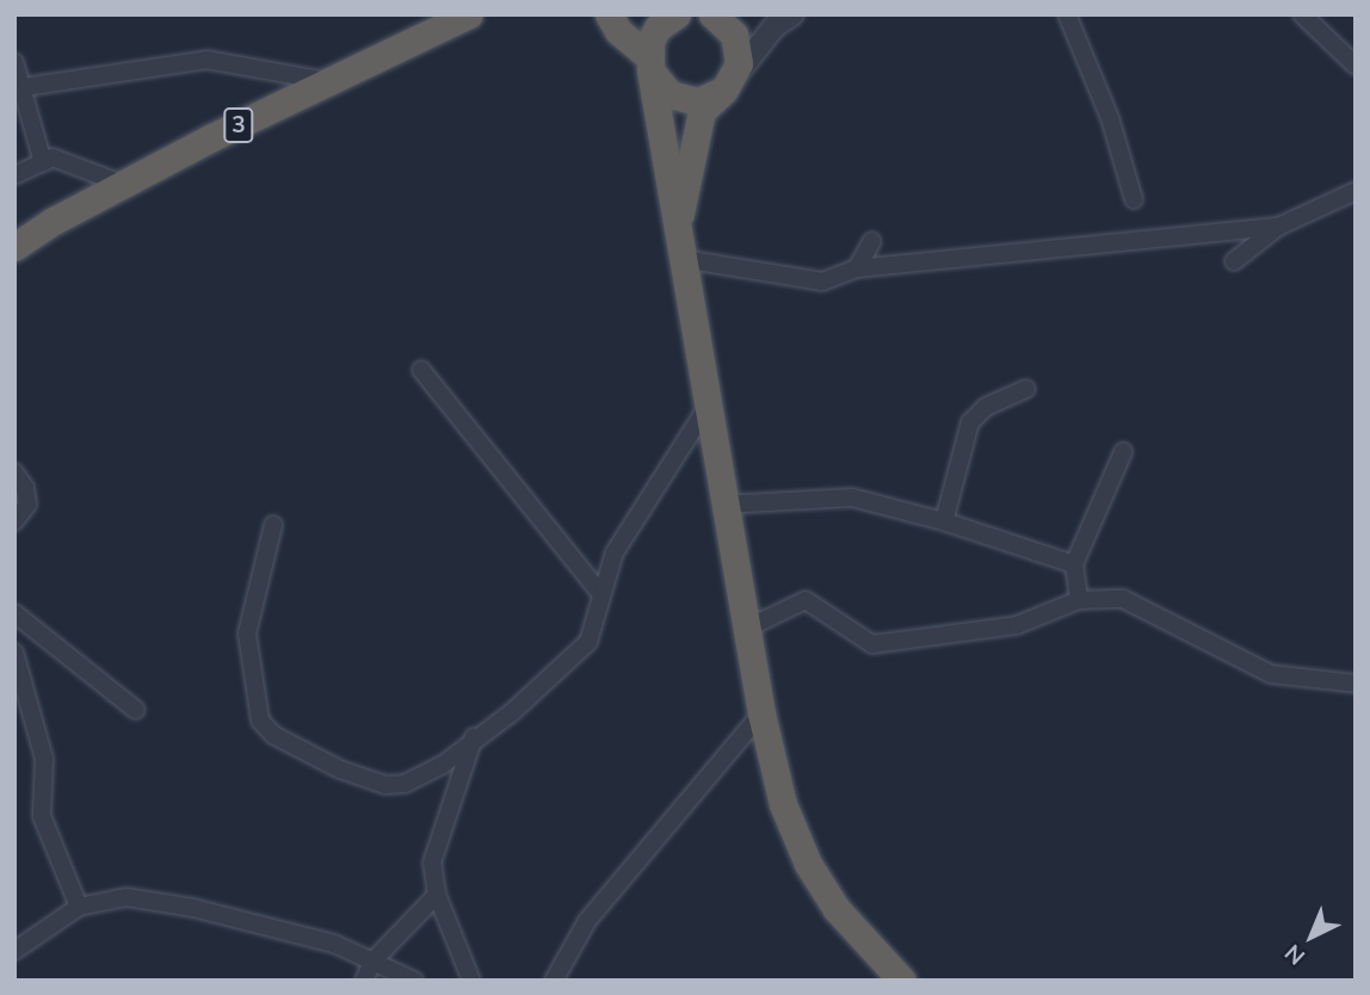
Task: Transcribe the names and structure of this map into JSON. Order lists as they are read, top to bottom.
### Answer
{
  "streets": {
    "highway": ["3"]
  },
  "north": "bottom left"
}
